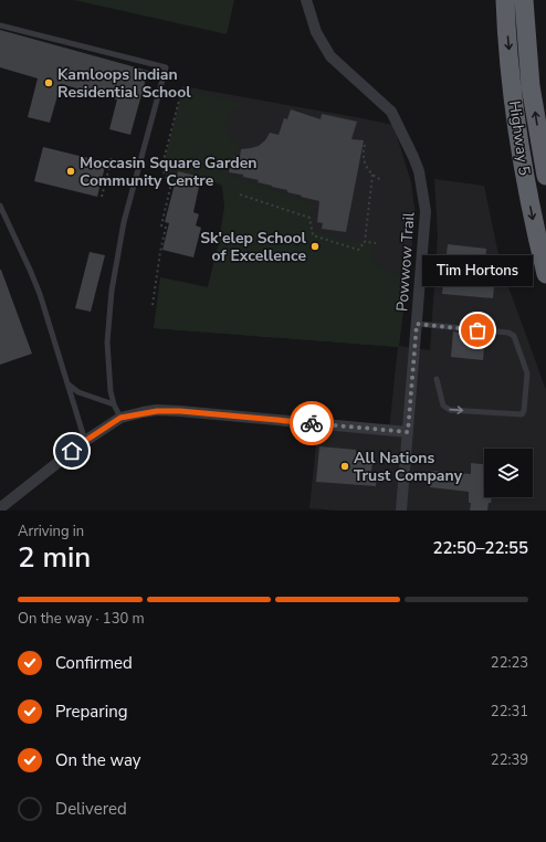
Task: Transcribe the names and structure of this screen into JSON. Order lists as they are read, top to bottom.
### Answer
{
  "streets": {
    "highway": ["Highway 5"],
    "street": ["Powwow Trail"]
  },
  "places": [
    "Kamloops Indian Residential School",
    "Moccasin Square Garden Community Centre",
    "Sk'elep School of Excellence",
    "Tim Hortons",
    "All Nations Trust Company"
  ],
  "page": {
    "bubble": "Tim Hortons",
    "heading": ["2 min", "Arriving in", "22:50–22:55"],
    "bar": "On the way · 130 m",
    "list": [
      ["Confirmed", "22:23"],
      ["Preparing", "22:31"],
      ["On the way", "22:39"],
      "Delivered"
    ]
  }
}
